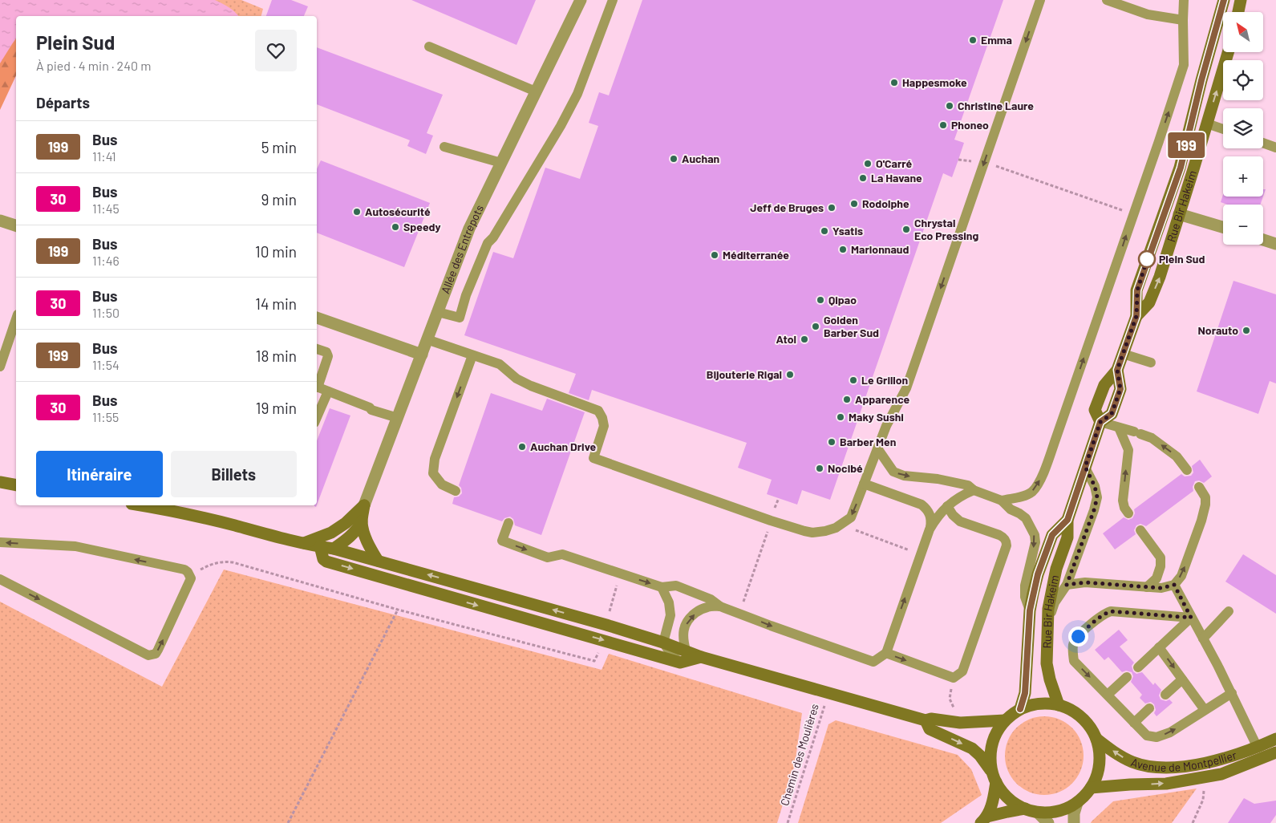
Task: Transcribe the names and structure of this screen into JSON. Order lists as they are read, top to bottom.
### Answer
{
  "streets": {
    "main road": ["Rue Bir Hakeim", "Avenue de Montpellier"],
    "street": ["Allée des Entrepots"],
    "path": ["Chemin des Moulières"]
  },
  "crossings": [
    ["Rue Bir Hakeim", "Avenue de Montpellier"]
  ],
  "places": [
    "Emma",
    "Happesmoke",
    "Christine Laure",
    "Phoneo",
    "Auchan",
    "O'Carré",
    "La Havane",
    "Rodolphe",
    "Jeff de Bruges",
    "Autosécurité",
    "Speedy",
    "Chrystal Eco Pressing",
    "Ysatis",
    "Marionnaud",
    "Méditerranée",
    "Plein Sud",
    "Qipao",
    "Golden Barber Sud",
    "Norauto",
    "Atol",
    "Bijouterie Rigal",
    "Le Grillon",
    "Apparence",
    "Maky Sushi",
    "Barber Men",
    "Auchan Drive",
    "Nocibé"
  ],
  "lines": ["bus line 199"],
  "north": "top left",
  "page": {
    "on_map": "199",
    "map_buttons": ["+", "−"],
    "heading": [
      ["Plein Sud", "À pied · 4 min · 240 m"],
      "Départs"
    ],
    "list": [
      {
        "mark": "199",
        "name": "Bus",
        "note": "11:41",
        "value": "5 min"
      },
      {
        "mark": "30",
        "name": "Bus",
        "note": "11:45",
        "value": "9 min"
      },
      {
        "mark": "199",
        "name": "Bus",
        "note": "11:46",
        "value": "10 min"
      },
      {
        "mark": "30",
        "name": "Bus",
        "note": "11:50",
        "value": "14 min"
      },
      {
        "mark": "199",
        "name": "Bus",
        "note": "11:54",
        "value": "18 min"
      },
      {
        "mark": "30",
        "name": "Bus",
        "note": "11:55",
        "value": "19 min"
      }
    ],
    "buttons": ["Itinéraire", "Billets"]
  }
}
